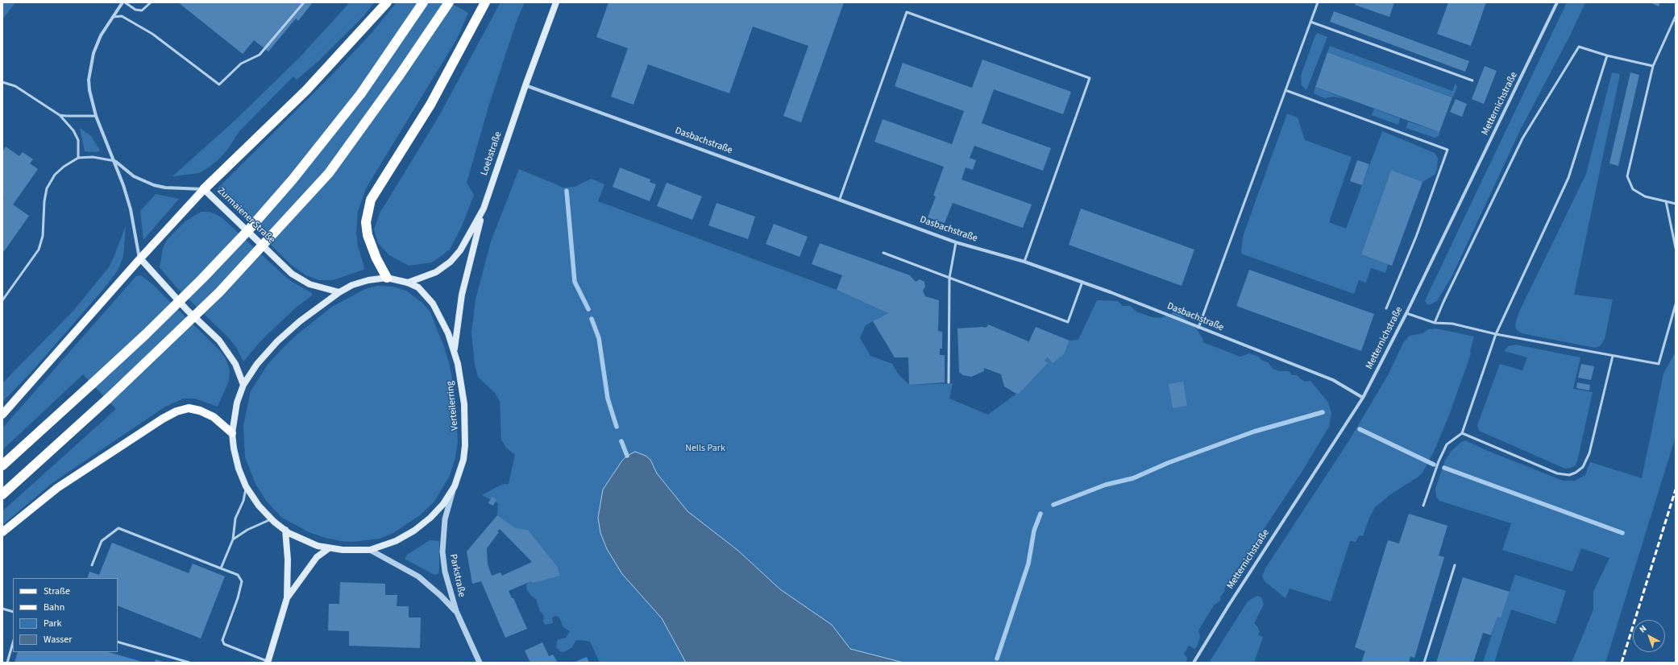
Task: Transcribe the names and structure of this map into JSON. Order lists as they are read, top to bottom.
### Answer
{
  "streets": {
    "main road": ["Loebstraße", "Zurmaiener Straße", "Verteilerring"],
    "street": ["Metternichstraße", "Dasbachstraße", "Parkstraße"]
  },
  "crossings": [
    ["Metternichstraße", "Dasbachstraße"],
    ["Dasbachstraße", "Loebstraße"],
    ["Loebstraße", "Verteilerring"],
    ["Zurmaiener Straße", "Verteilerring"],
    ["Verteilerring", "Parkstraße"]
  ],
  "parks": ["Nells Park"],
  "legend": [
    "Straße",
    "Bahn",
    "Park",
    "Wasser"
  ],
  "north": "top left"
}
